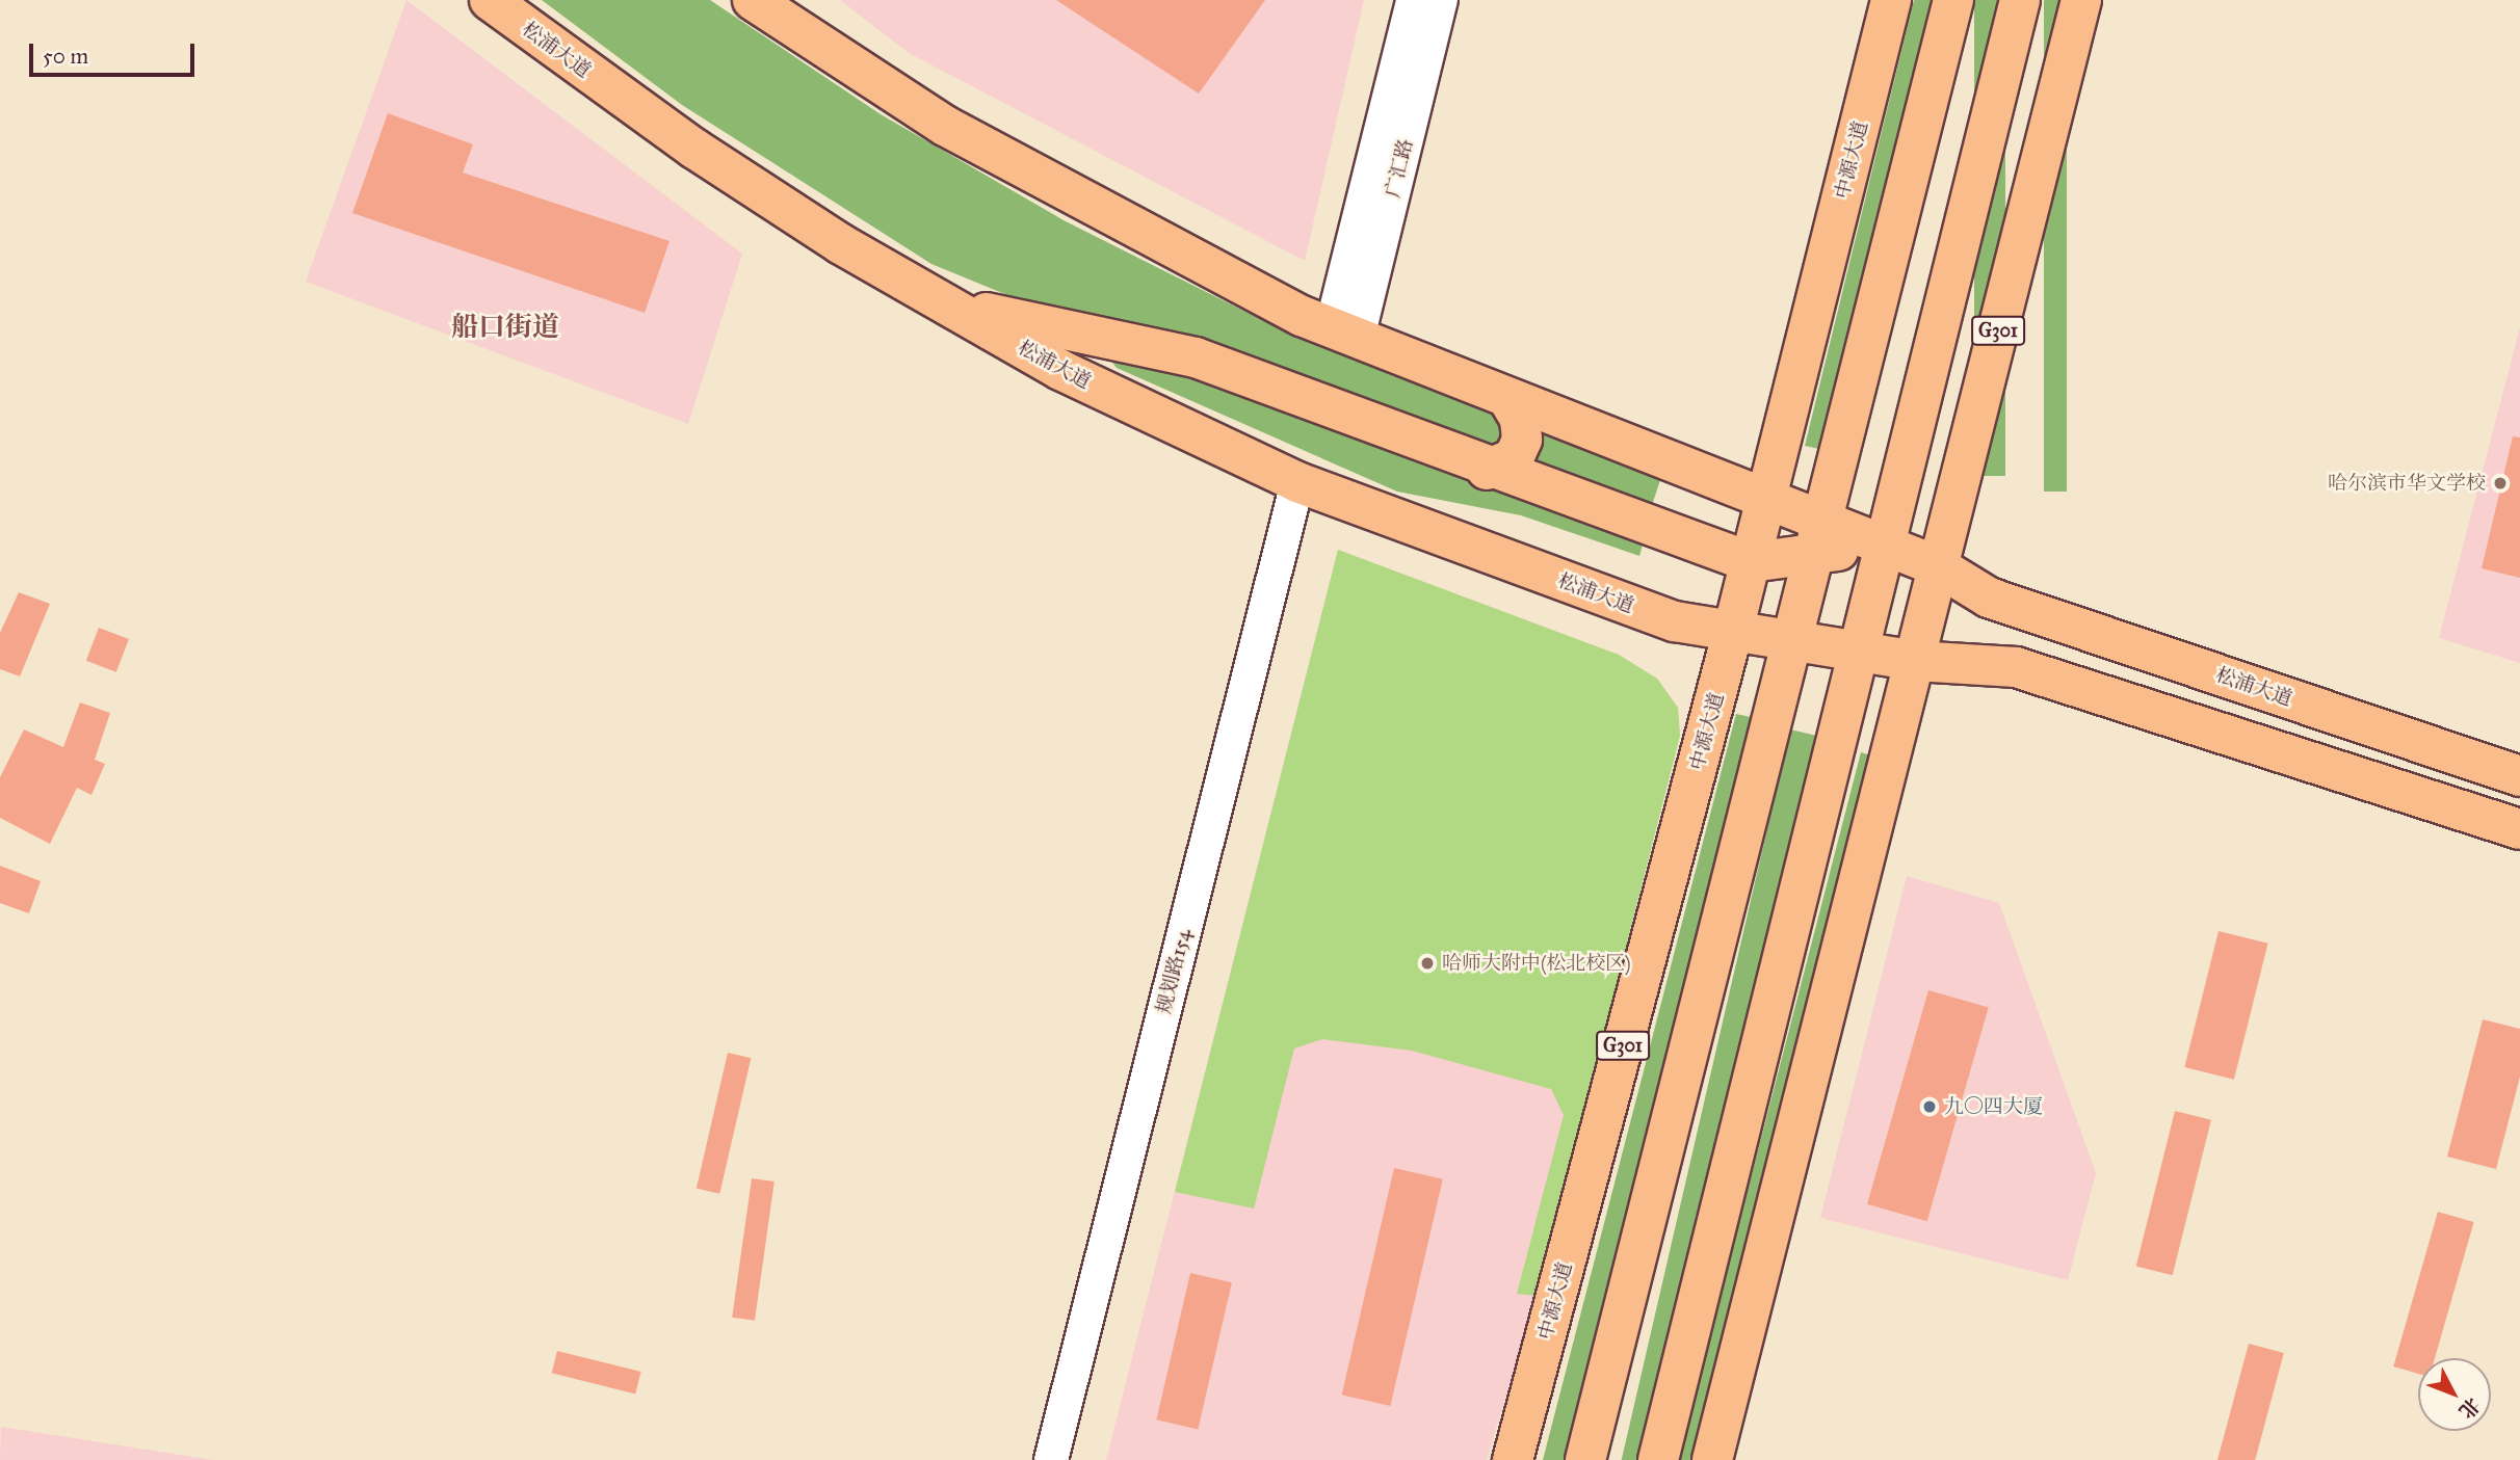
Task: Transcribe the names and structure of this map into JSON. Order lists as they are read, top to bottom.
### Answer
{
  "streets": {
    "highway": ["松浦大道", "中源大道", "G301"],
    "street": ["广汇路", "规划路154"]
  },
  "crossings": [
    ["松浦大道", "中源大道"],
    ["松浦大道", "G301"],
    ["松浦大道", "规划路154"]
  ],
  "districts": ["船口街道"],
  "places": ["哈尔滨市华文学校", "哈师大附中(松北校区)", "九〇四大厦"],
  "scale_bar": "50 m",
  "north": "bottom right"
}
